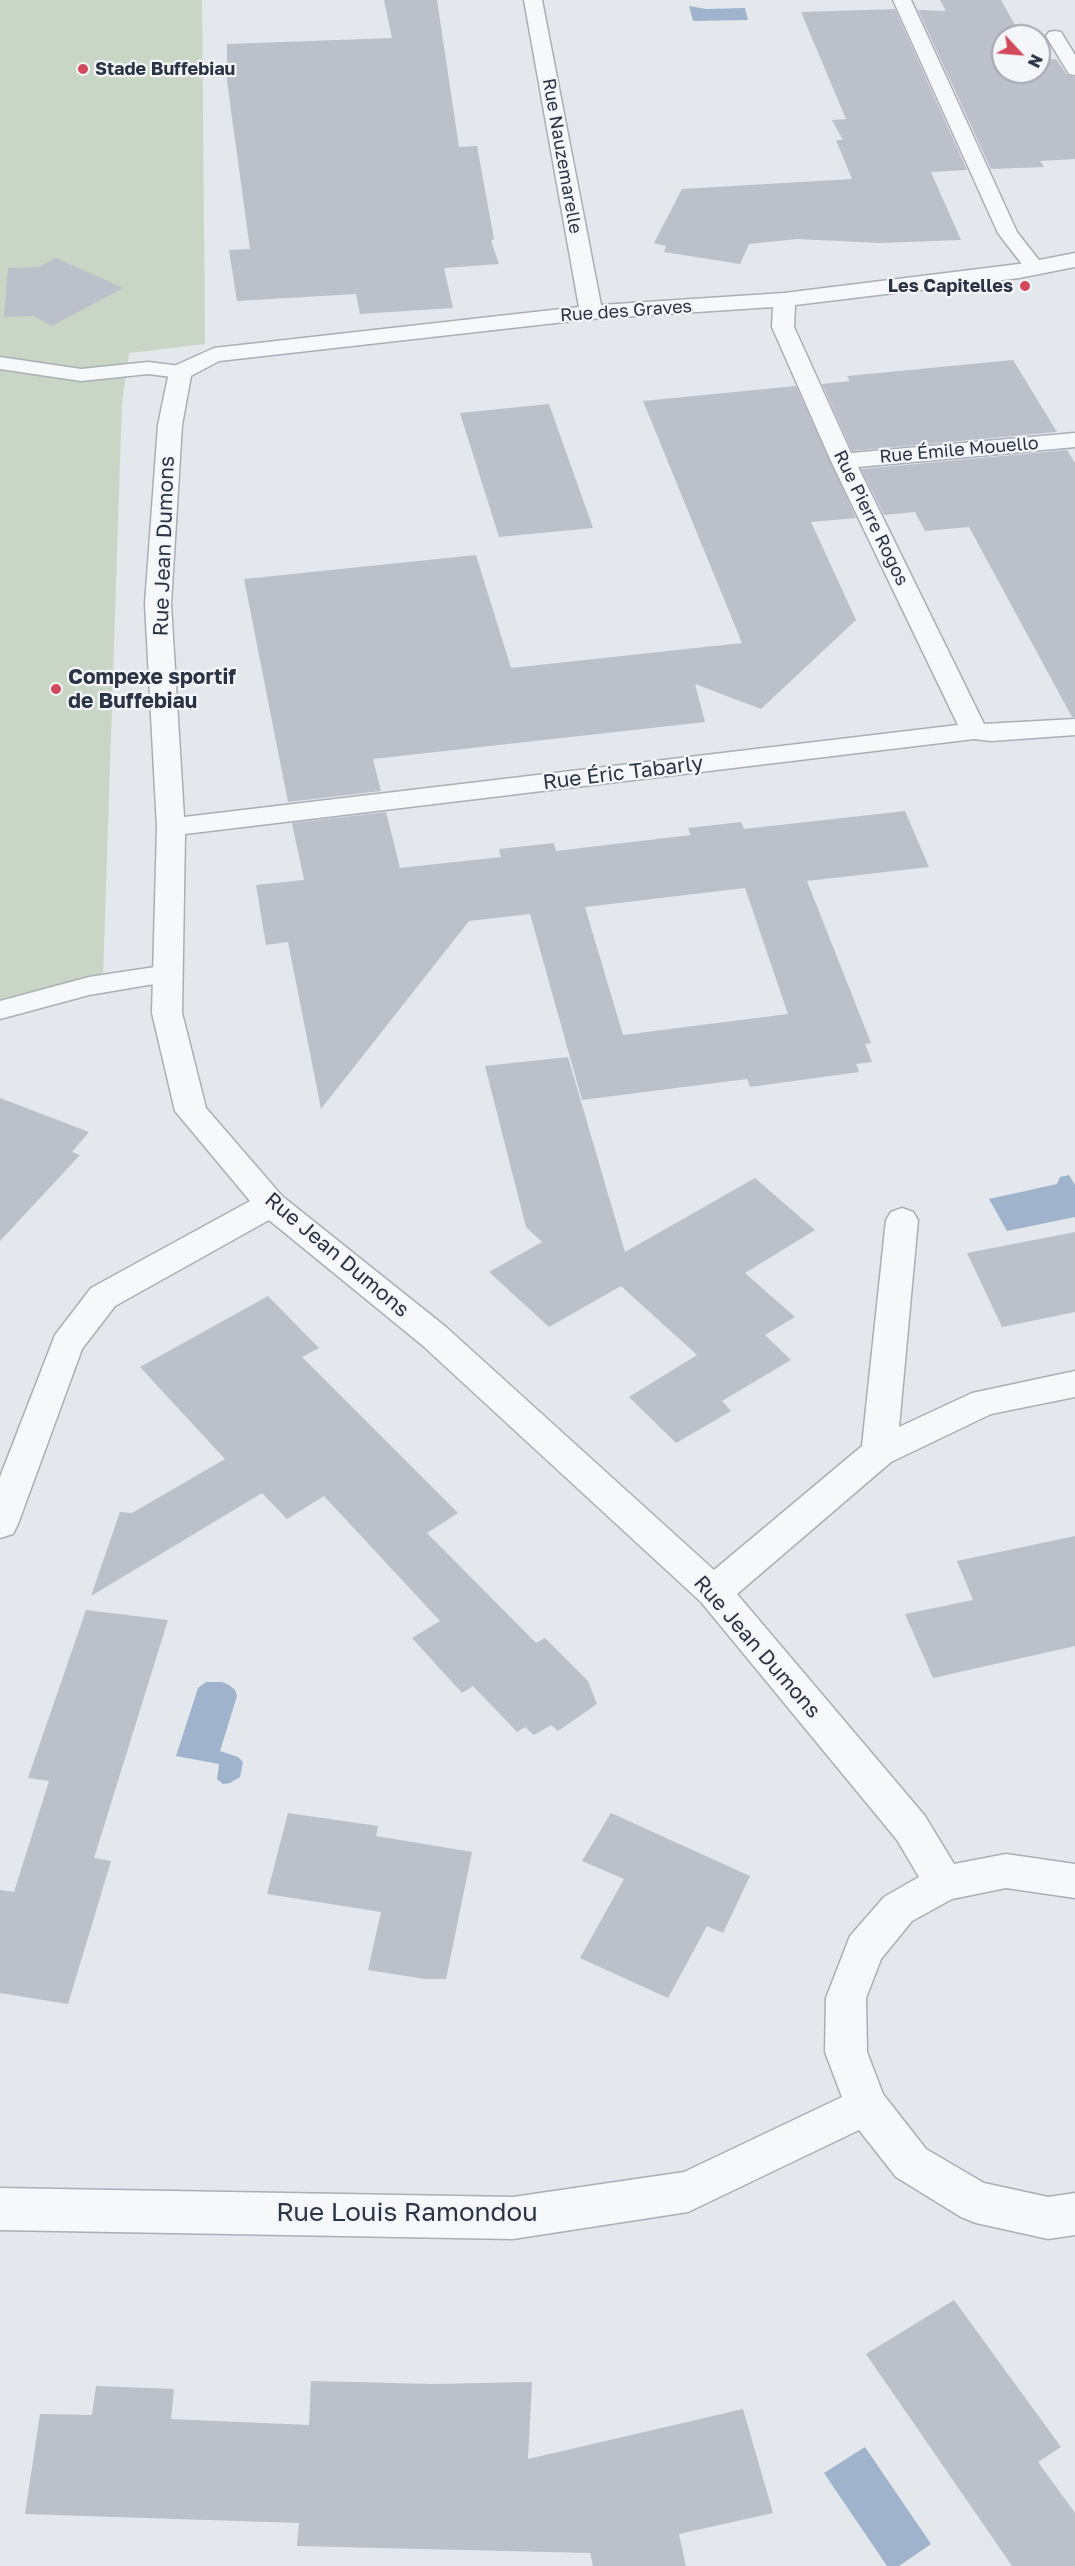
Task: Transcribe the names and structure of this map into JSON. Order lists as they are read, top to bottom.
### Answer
{
  "streets": {
    "street": [
      "Rue Nauzemarelle",
      "Rue des Graves",
      "Rue Émile Mouello",
      "Rue Pierre Rogos",
      "Rue Jean Dumons",
      "Rue Éric Tabarly",
      "Rue Louis Ramondou"
    ]
  },
  "crossings": [
    ["Rue Nauzemarelle", "Rue des Graves"],
    ["Rue des Graves", "Rue Pierre Rogos"],
    ["Rue des Graves", "Rue Jean Dumons"],
    ["Rue Émile Mouello", "Rue Pierre Rogos"],
    ["Rue Pierre Rogos", "Rue Éric Tabarly"],
    ["Rue Jean Dumons", "Rue Éric Tabarly"]
  ],
  "places": ["Stade Buffebiau", "Les Capitelles", "Compexe sportif de Buffebiau"],
  "north": "bottom right"
}
